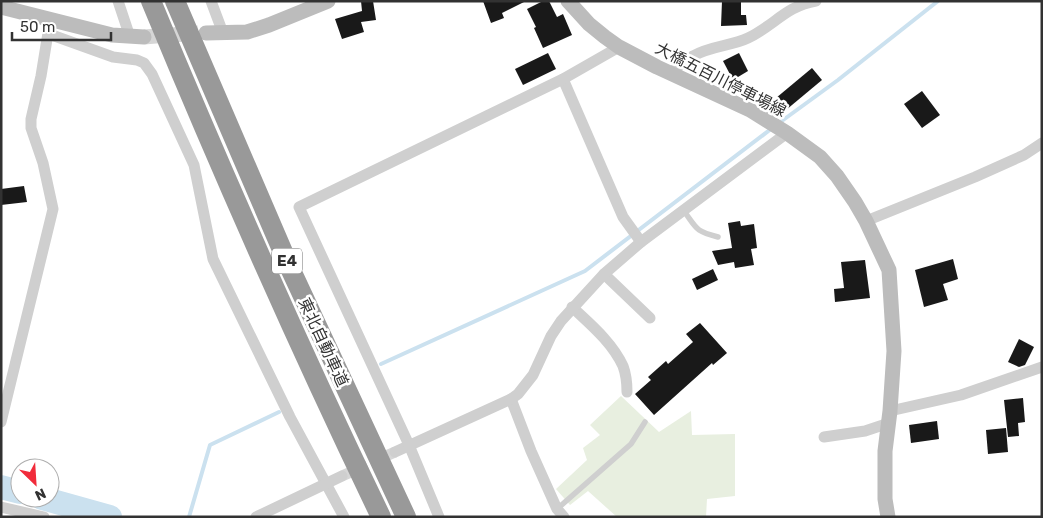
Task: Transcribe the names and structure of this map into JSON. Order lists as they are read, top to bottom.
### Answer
{
  "streets": {
    "highway": ["E4", "東北自動車道"],
    "main road": ["大橋五百川停車場線"]
  },
  "scale_bar": "50 m",
  "north": "bottom right"
}
